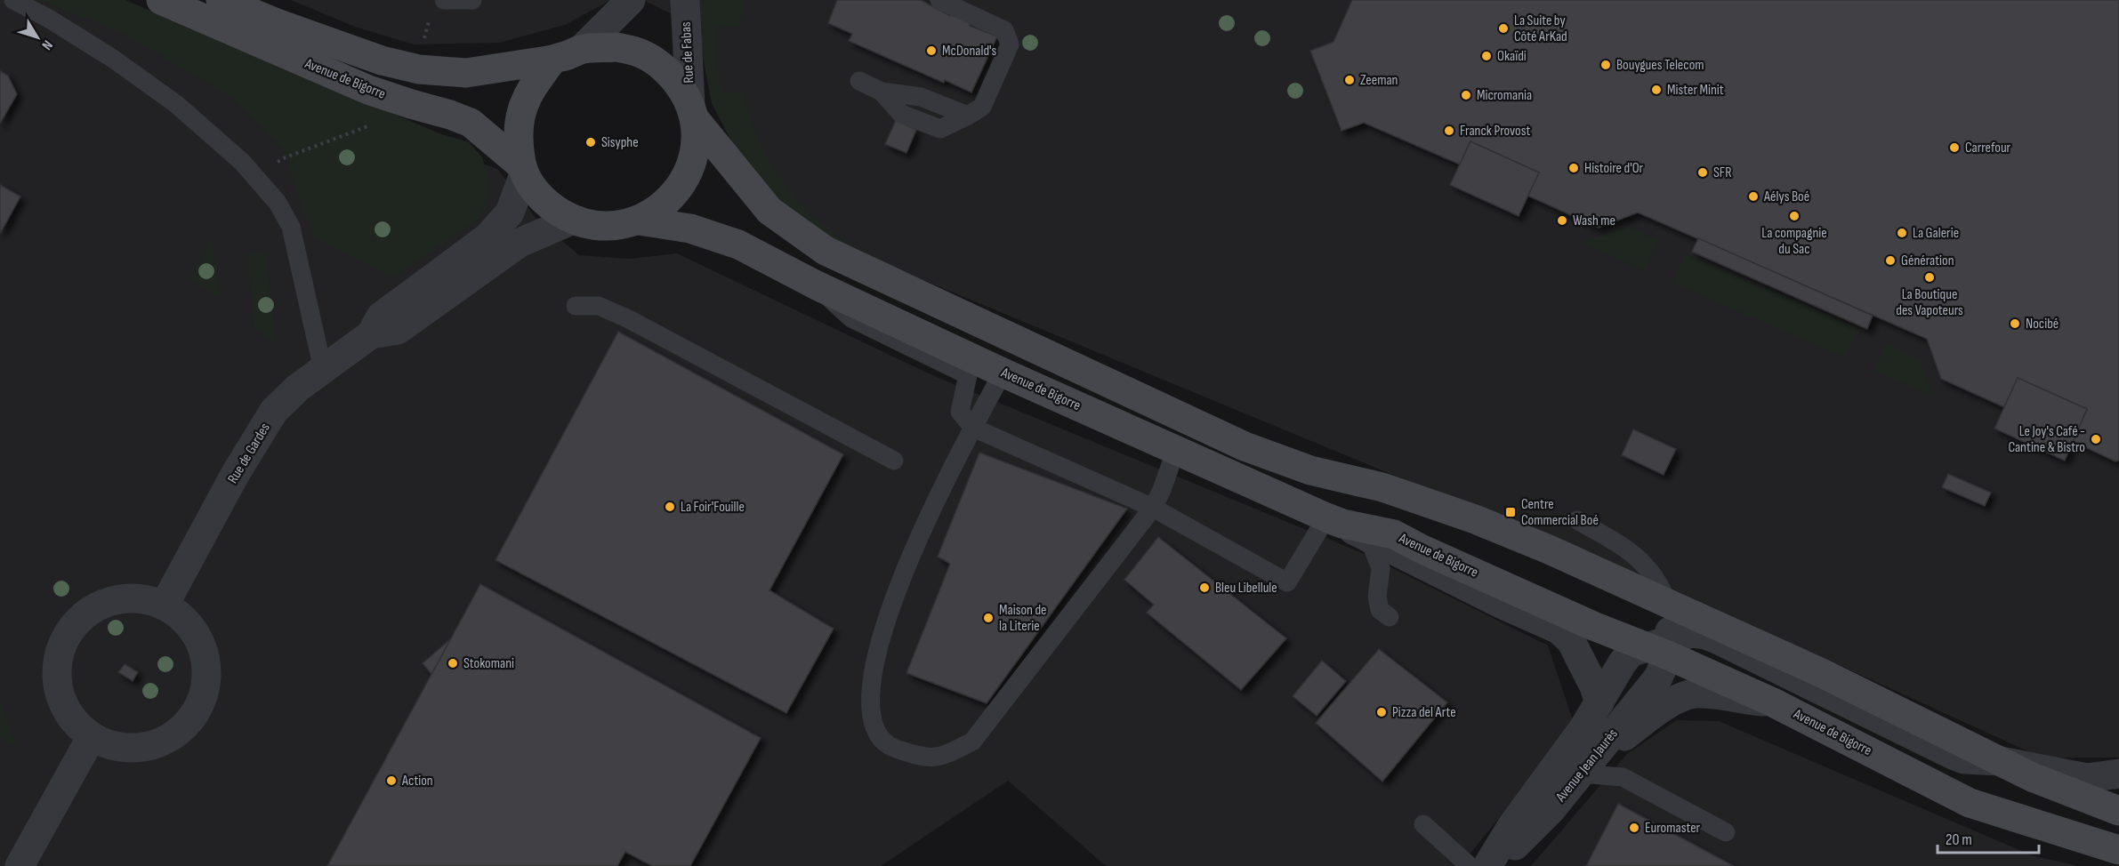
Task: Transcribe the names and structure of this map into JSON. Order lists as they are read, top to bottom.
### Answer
{
  "streets": {
    "main road": ["Avenue de Bigorre"],
    "street": ["Rue de Fabas", "Rue de Gardes", "Avenue Jean Jaurès"]
  },
  "crossings": [
    ["Rue de Fabas", "Avenue de Bigorre"],
    ["Rue de Fabas", "Rue de Gardes"],
    ["Avenue de Bigorre", "Rue de Gardes"],
    ["Avenue de Bigorre", "Avenue Jean Jaurès"]
  ],
  "places": {
    "other": [
      "La Suite by Côté ArKad",
      "McDonald's",
      "Okaïdi",
      "Bouygues Telecom",
      "Zeeman",
      "Mister Minit",
      "Micromania",
      "Franck Provost",
      "Sisyphe",
      "Carrefour",
      "Histoire d'Or",
      "SFR",
      "Aélys Boé",
      "La compagnie du Sac",
      "Wash me",
      "La Galerie",
      "Génération",
      "La Boutique des Vapoteurs",
      "Nocibé",
      "Le Joy's Café - Cantine & Bistro",
      "La Foir'Fouille",
      "Bleu Libellule",
      "Maison de la Literie",
      "Stokomani",
      "Pizza del Arte",
      "Action",
      "Euromaster"
    ],
    "transit": ["Centre Commercial Boé"]
  },
  "scale_bar": "20 m",
  "north": "bottom right"
}
